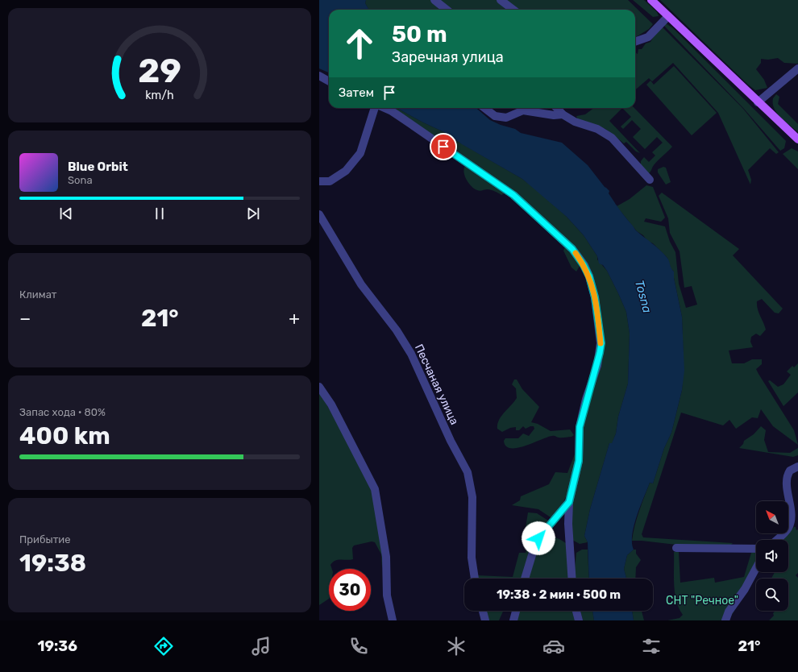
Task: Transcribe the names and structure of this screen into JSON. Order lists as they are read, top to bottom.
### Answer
{
  "streets": {
    "street": ["Песчаная улица"]
  },
  "water": ["Tosna"],
  "parks": ["СНТ \"Речное\""],
  "north": "top left",
  "page": {
    "turn": ["50 m", "Заречная улица"],
    "then": "Затем",
    "song": ["Blue Orbit", "Sona"],
    "tile": [
      "Климат",
      ["Запас хода · 80%", "400 km"],
      ["Прибытие", "19:38"]
    ],
    "heat": ["−", "21°", "+"],
    "limit": "30",
    "trip": "19:38 · 2 мин · 500 m",
    "tabs": ["19:36", "21°"],
    "gauge": ["29", "km/h"]
  }
}
